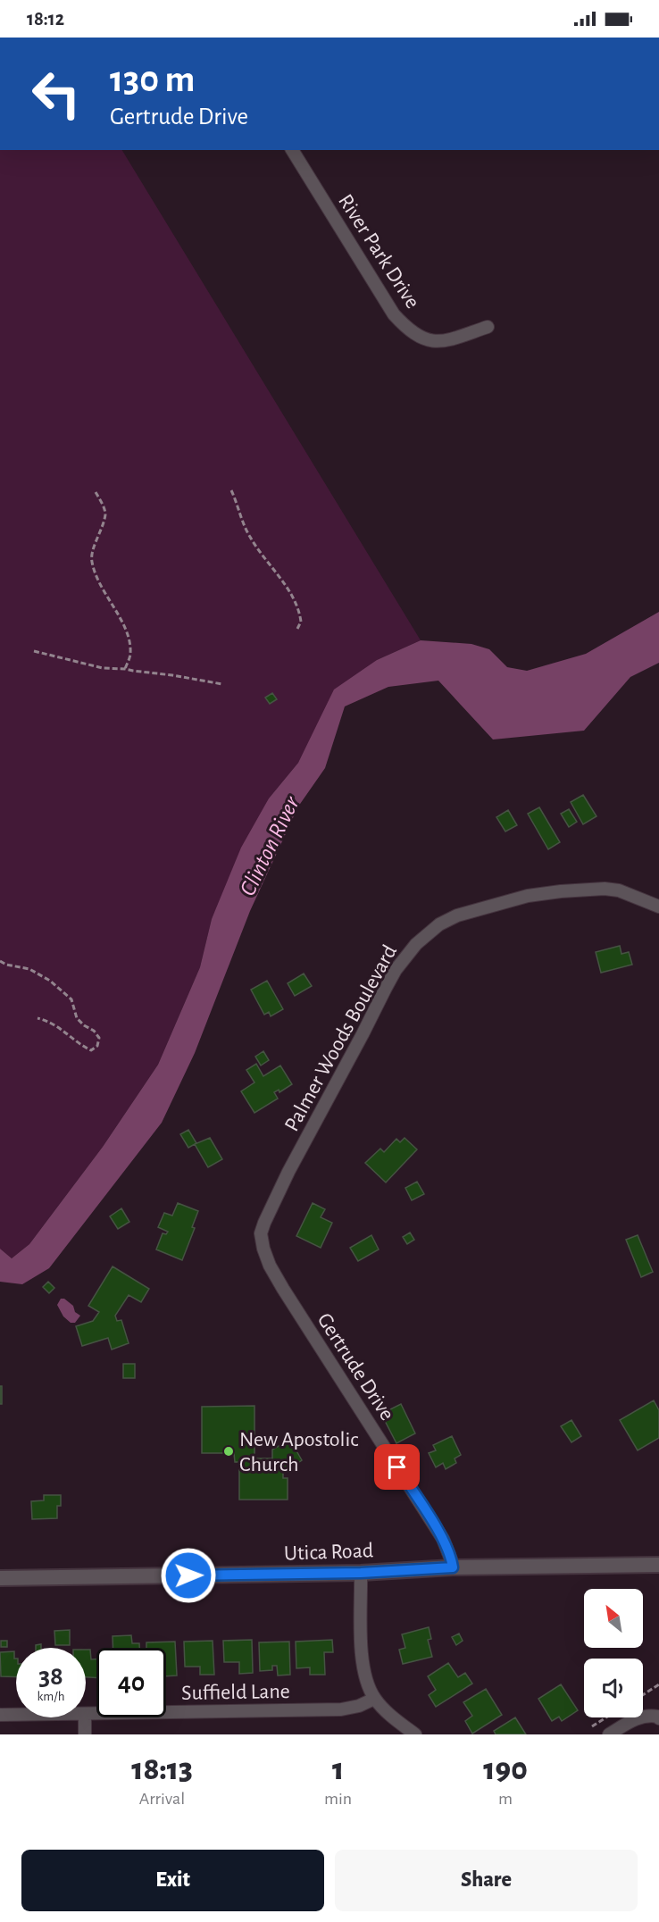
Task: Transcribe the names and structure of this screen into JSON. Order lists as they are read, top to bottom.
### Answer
{
  "streets": {
    "street": [
      "River Park Drive",
      "Palmer Woods Boulevard",
      "Gertrude Drive",
      "Utica Road",
      "Suffield Lane"
    ]
  },
  "crossings": [
    ["Palmer Woods Boulevard", "Gertrude Drive"],
    ["Gertrude Drive", "Utica Road"]
  ],
  "water": ["Clinton River"],
  "places": ["New Apostolic Church"],
  "north": "top left",
  "page": {
    "status": "18:12",
    "turn": ["130 m", "Gertrude Drive"],
    "speed": "38 km/h",
    "limit": "40",
    "eta": [
      "18:13",
      "Arrival",
      "1",
      "min",
      "190",
      "m"
    ],
    "buttons": ["Exit", "Share"]
  }
}
